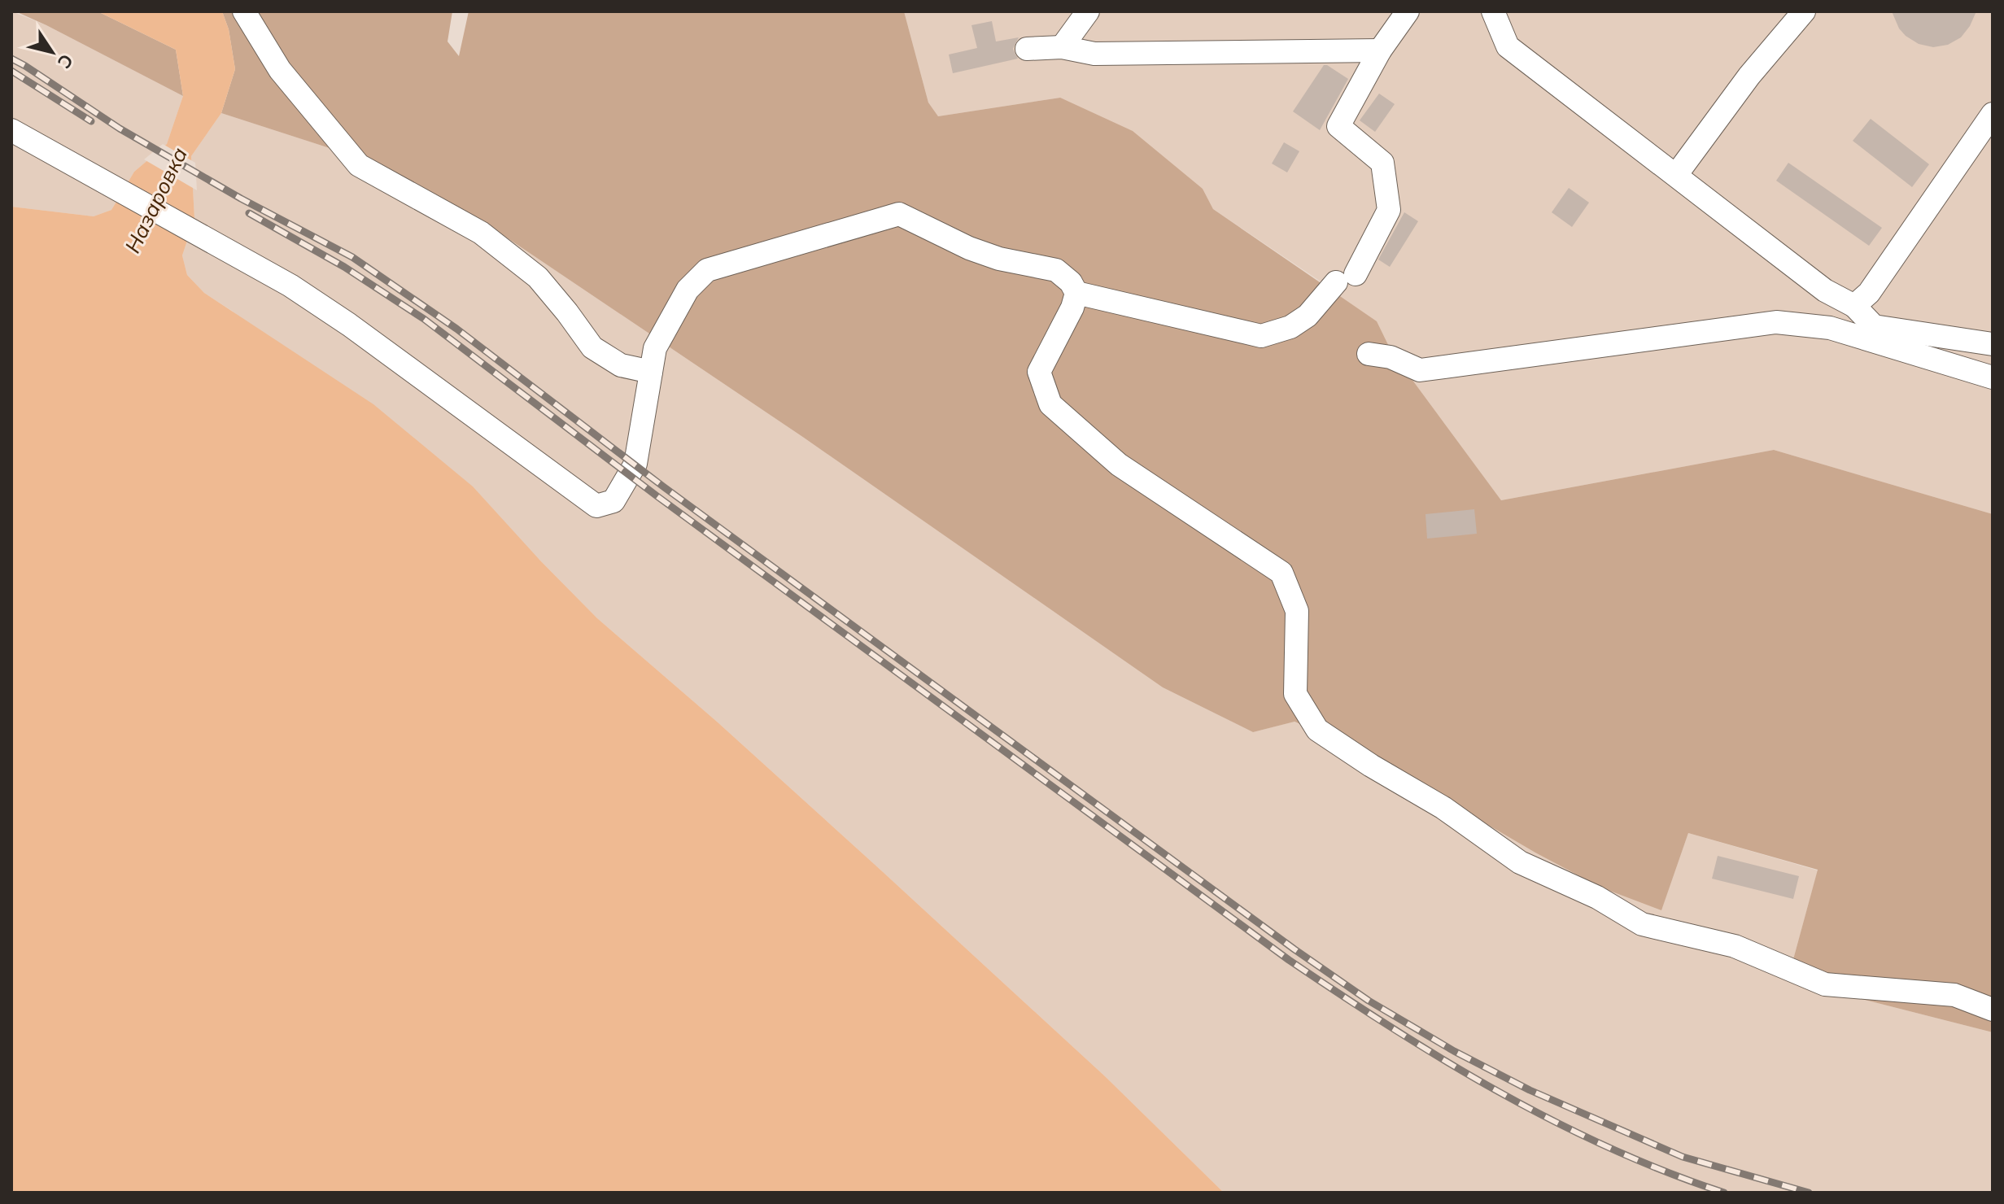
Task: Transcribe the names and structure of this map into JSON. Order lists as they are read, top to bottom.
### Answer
{
  "water": ["Назаровка"],
  "north": "bottom right"
}
